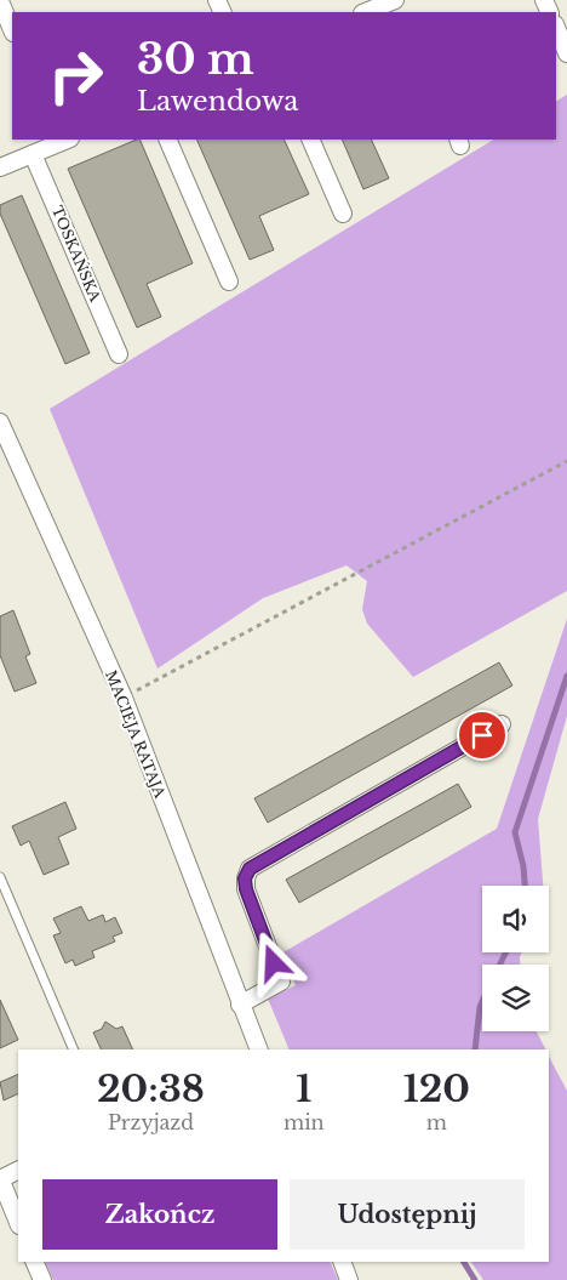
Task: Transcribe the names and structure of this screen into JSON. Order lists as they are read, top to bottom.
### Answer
{
  "streets": {
    "street": ["TOSKAŃSKA", "MACIEJA RATAJA"]
  },
  "page": {
    "turn": ["30 m", "Lawendowa"],
    "eta": [
      "20:38",
      "Przyjazd",
      "1",
      "min",
      "120",
      "m"
    ],
    "buttons": ["Zakończ", "Udostępnij"]
  }
}
